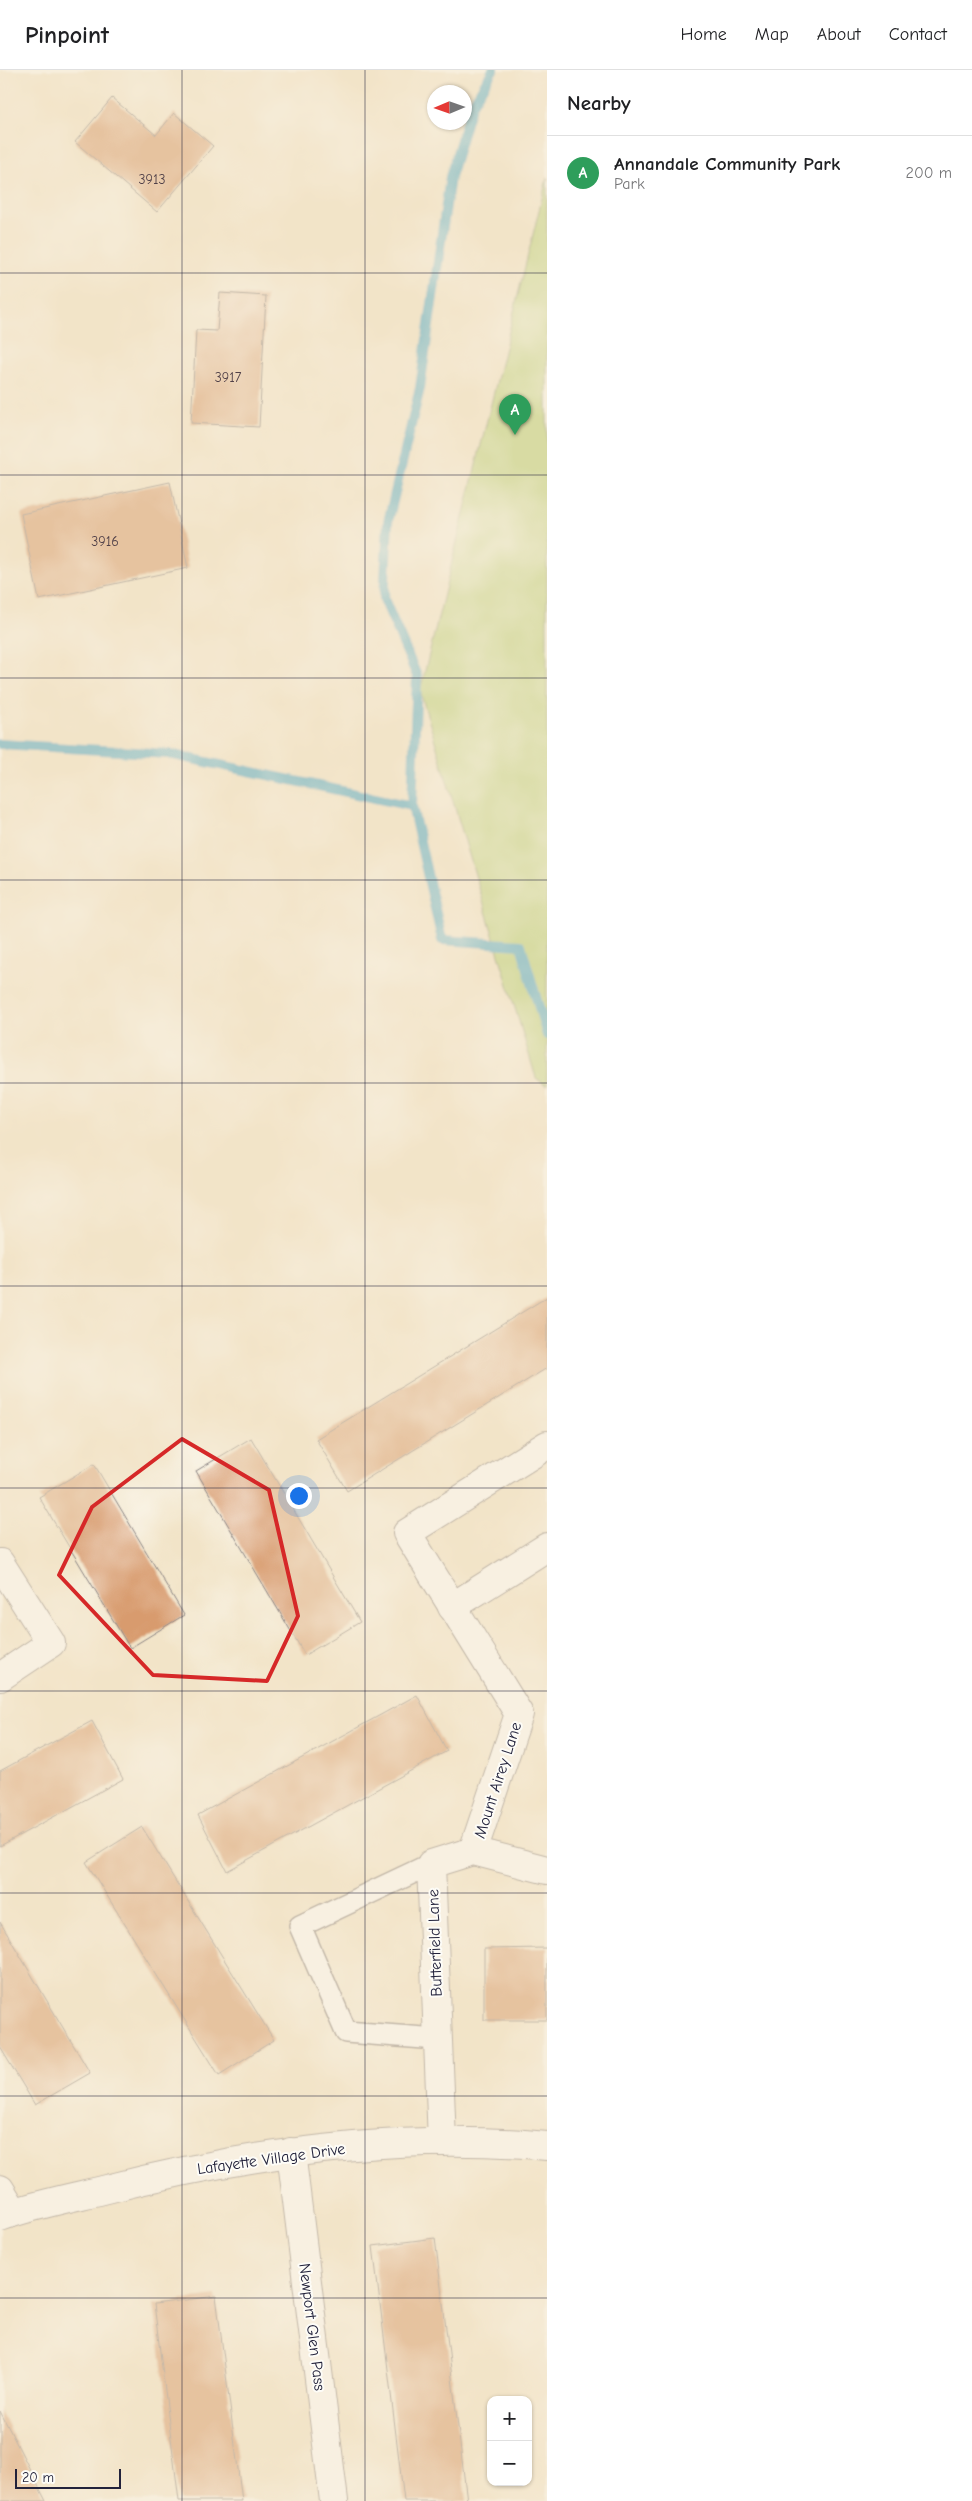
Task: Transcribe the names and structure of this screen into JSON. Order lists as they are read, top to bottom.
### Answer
{
  "streets": {
    "street": [
      "Mount Airey Lane",
      "Butterfield Lane",
      "Lafayette Village Drive",
      "Newport Glen Pass"
    ]
  },
  "crossings": [
    ["Butterfield Lane", "Lafayette Village Drive"],
    ["Lafayette Village Drive", "Newport Glen Pass"]
  ],
  "house_numbers": ["3913", "3917", "3916"],
  "scale_bar": "20 m",
  "north": "left",
  "page": {
    "header": "Pinpoint",
    "nav": [
      "Home",
      "Map",
      "About",
      "Contact"
    ],
    "heading": "Nearby",
    "list": [
      {
        "mark": "A",
        "name": "Annandale Community Park",
        "note": "Park",
        "value": "200 m"
      }
    ],
    "pins": "A",
    "map_buttons": ["+", "−"],
    "scale": "20 m"
  }
}
